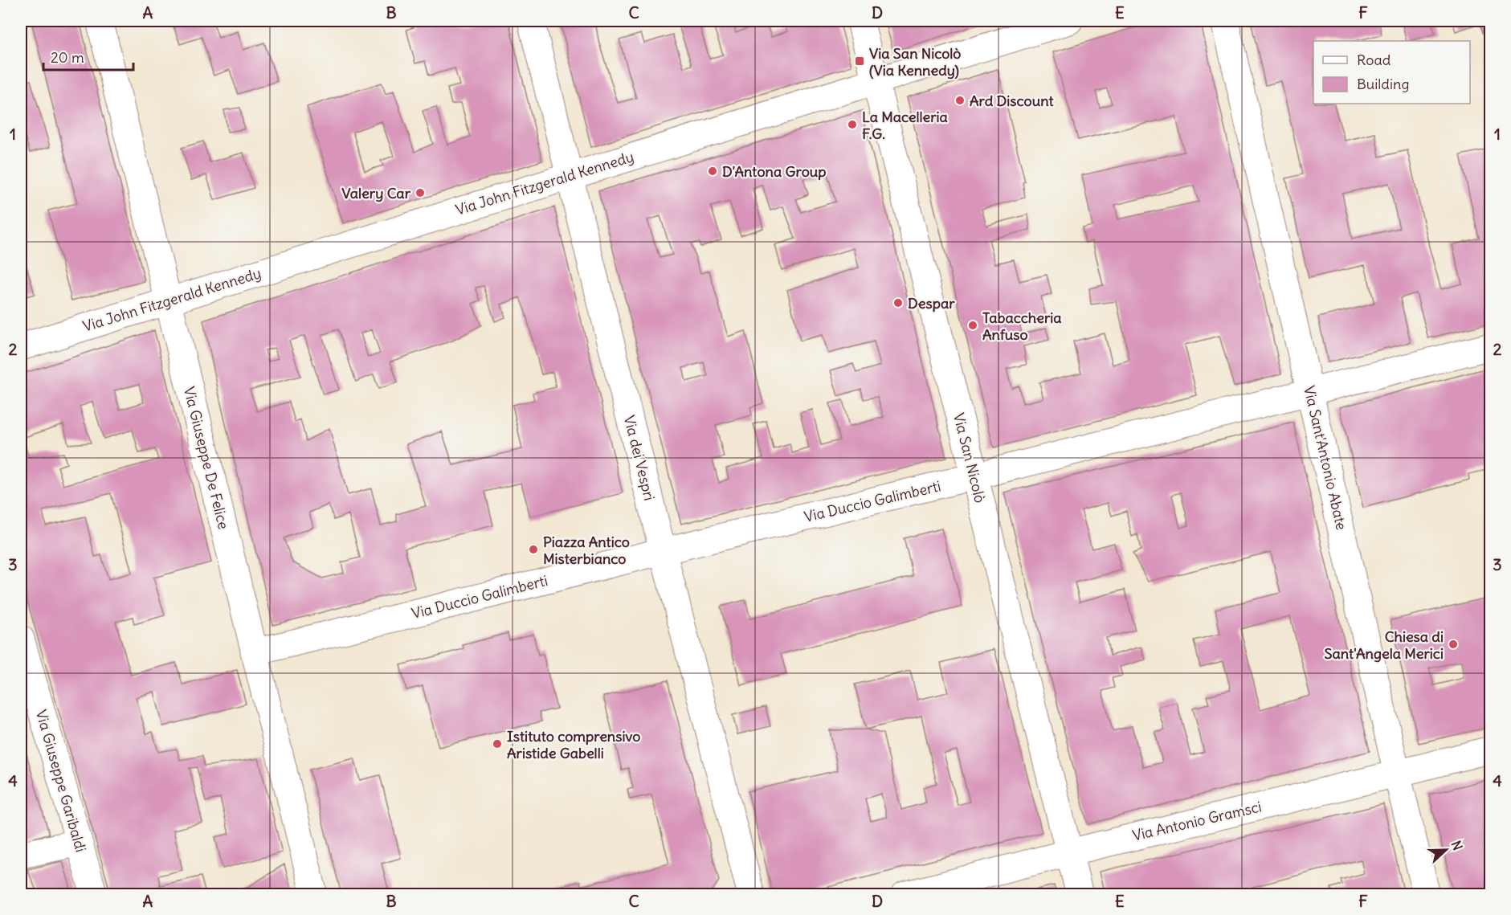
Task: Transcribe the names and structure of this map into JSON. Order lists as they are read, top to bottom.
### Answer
{
  "streets": {
    "street": [
      "Via John Fitzgerald Kennedy",
      "Via Giuseppe De Felice",
      "Via dei Vespri",
      "Via San Nicolò",
      "Via Sant'Antonio Abate",
      "Via Duccio Galimberti",
      "Via Giuseppe Garibaldi",
      "Via Antonio Gramsci"
    ]
  },
  "crossings": [
    ["Via John Fitzgerald Kennedy", "Via Giuseppe De Felice"],
    ["Via John Fitzgerald Kennedy", "Via dei Vespri"],
    ["Via John Fitzgerald Kennedy", "Via San Nicolò"],
    ["Via Giuseppe De Felice", "Via Duccio Galimberti"],
    ["Via dei Vespri", "Via Duccio Galimberti"],
    ["Via San Nicolò", "Via Duccio Galimberti"],
    ["Via San Nicolò", "Via Antonio Gramsci"],
    ["Via Sant'Antonio Abate", "Via Duccio Galimberti"],
    ["Via Sant'Antonio Abate", "Via Antonio Gramsci"]
  ],
  "places": {
    "transit": ["Via San Nicolò (Via Kennedy)"],
    "other": [
      "Ard Discount",
      "La Macelleria F.G.",
      "D'Antona Group",
      "Valery Car",
      "Despar",
      "Tabaccheria Anfuso",
      "Piazza Antico Misterbianco",
      "Chiesa di Sant'Angela Merici",
      "Istituto comprensivo Aristide Gabelli"
    ]
  },
  "legend": ["Road", "Building"],
  "scale_bar": "20 m",
  "north": "right",
  "grid": {
    "columns": [
      "A",
      "B",
      "C",
      "D",
      "E",
      "F"
    ],
    "rows": [
      "1",
      "2",
      "3",
      "4"
    ]
  }
}
